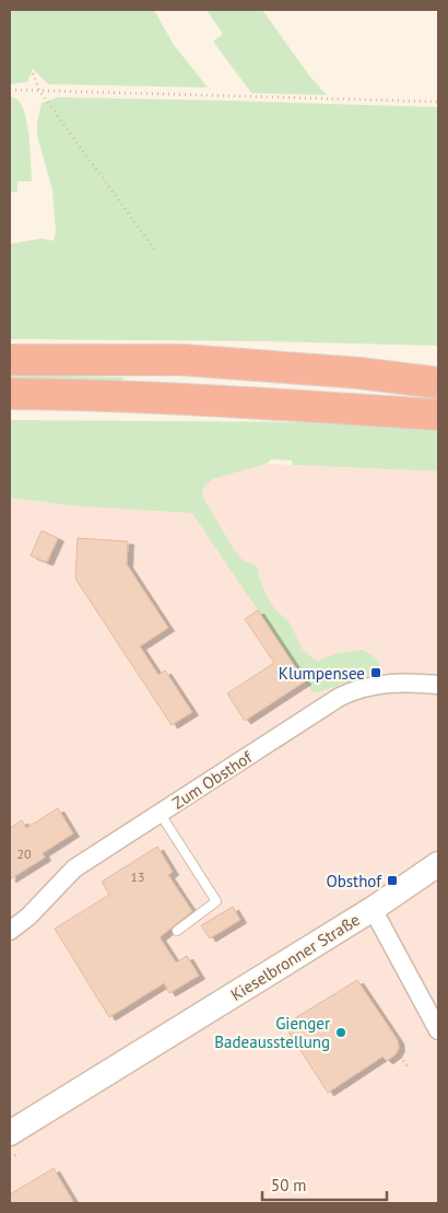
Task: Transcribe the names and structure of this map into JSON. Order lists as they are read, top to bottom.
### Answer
{
  "streets": {
    "street": ["Zum Obsthof", "Kieselbronner Straße"]
  },
  "places": {
    "transit": ["Klumpensee", "Obsthof"],
    "other": ["Gienger Badeausstellung"]
  },
  "house_numbers": ["20", "13"],
  "scale_bar": "50 m"
}
